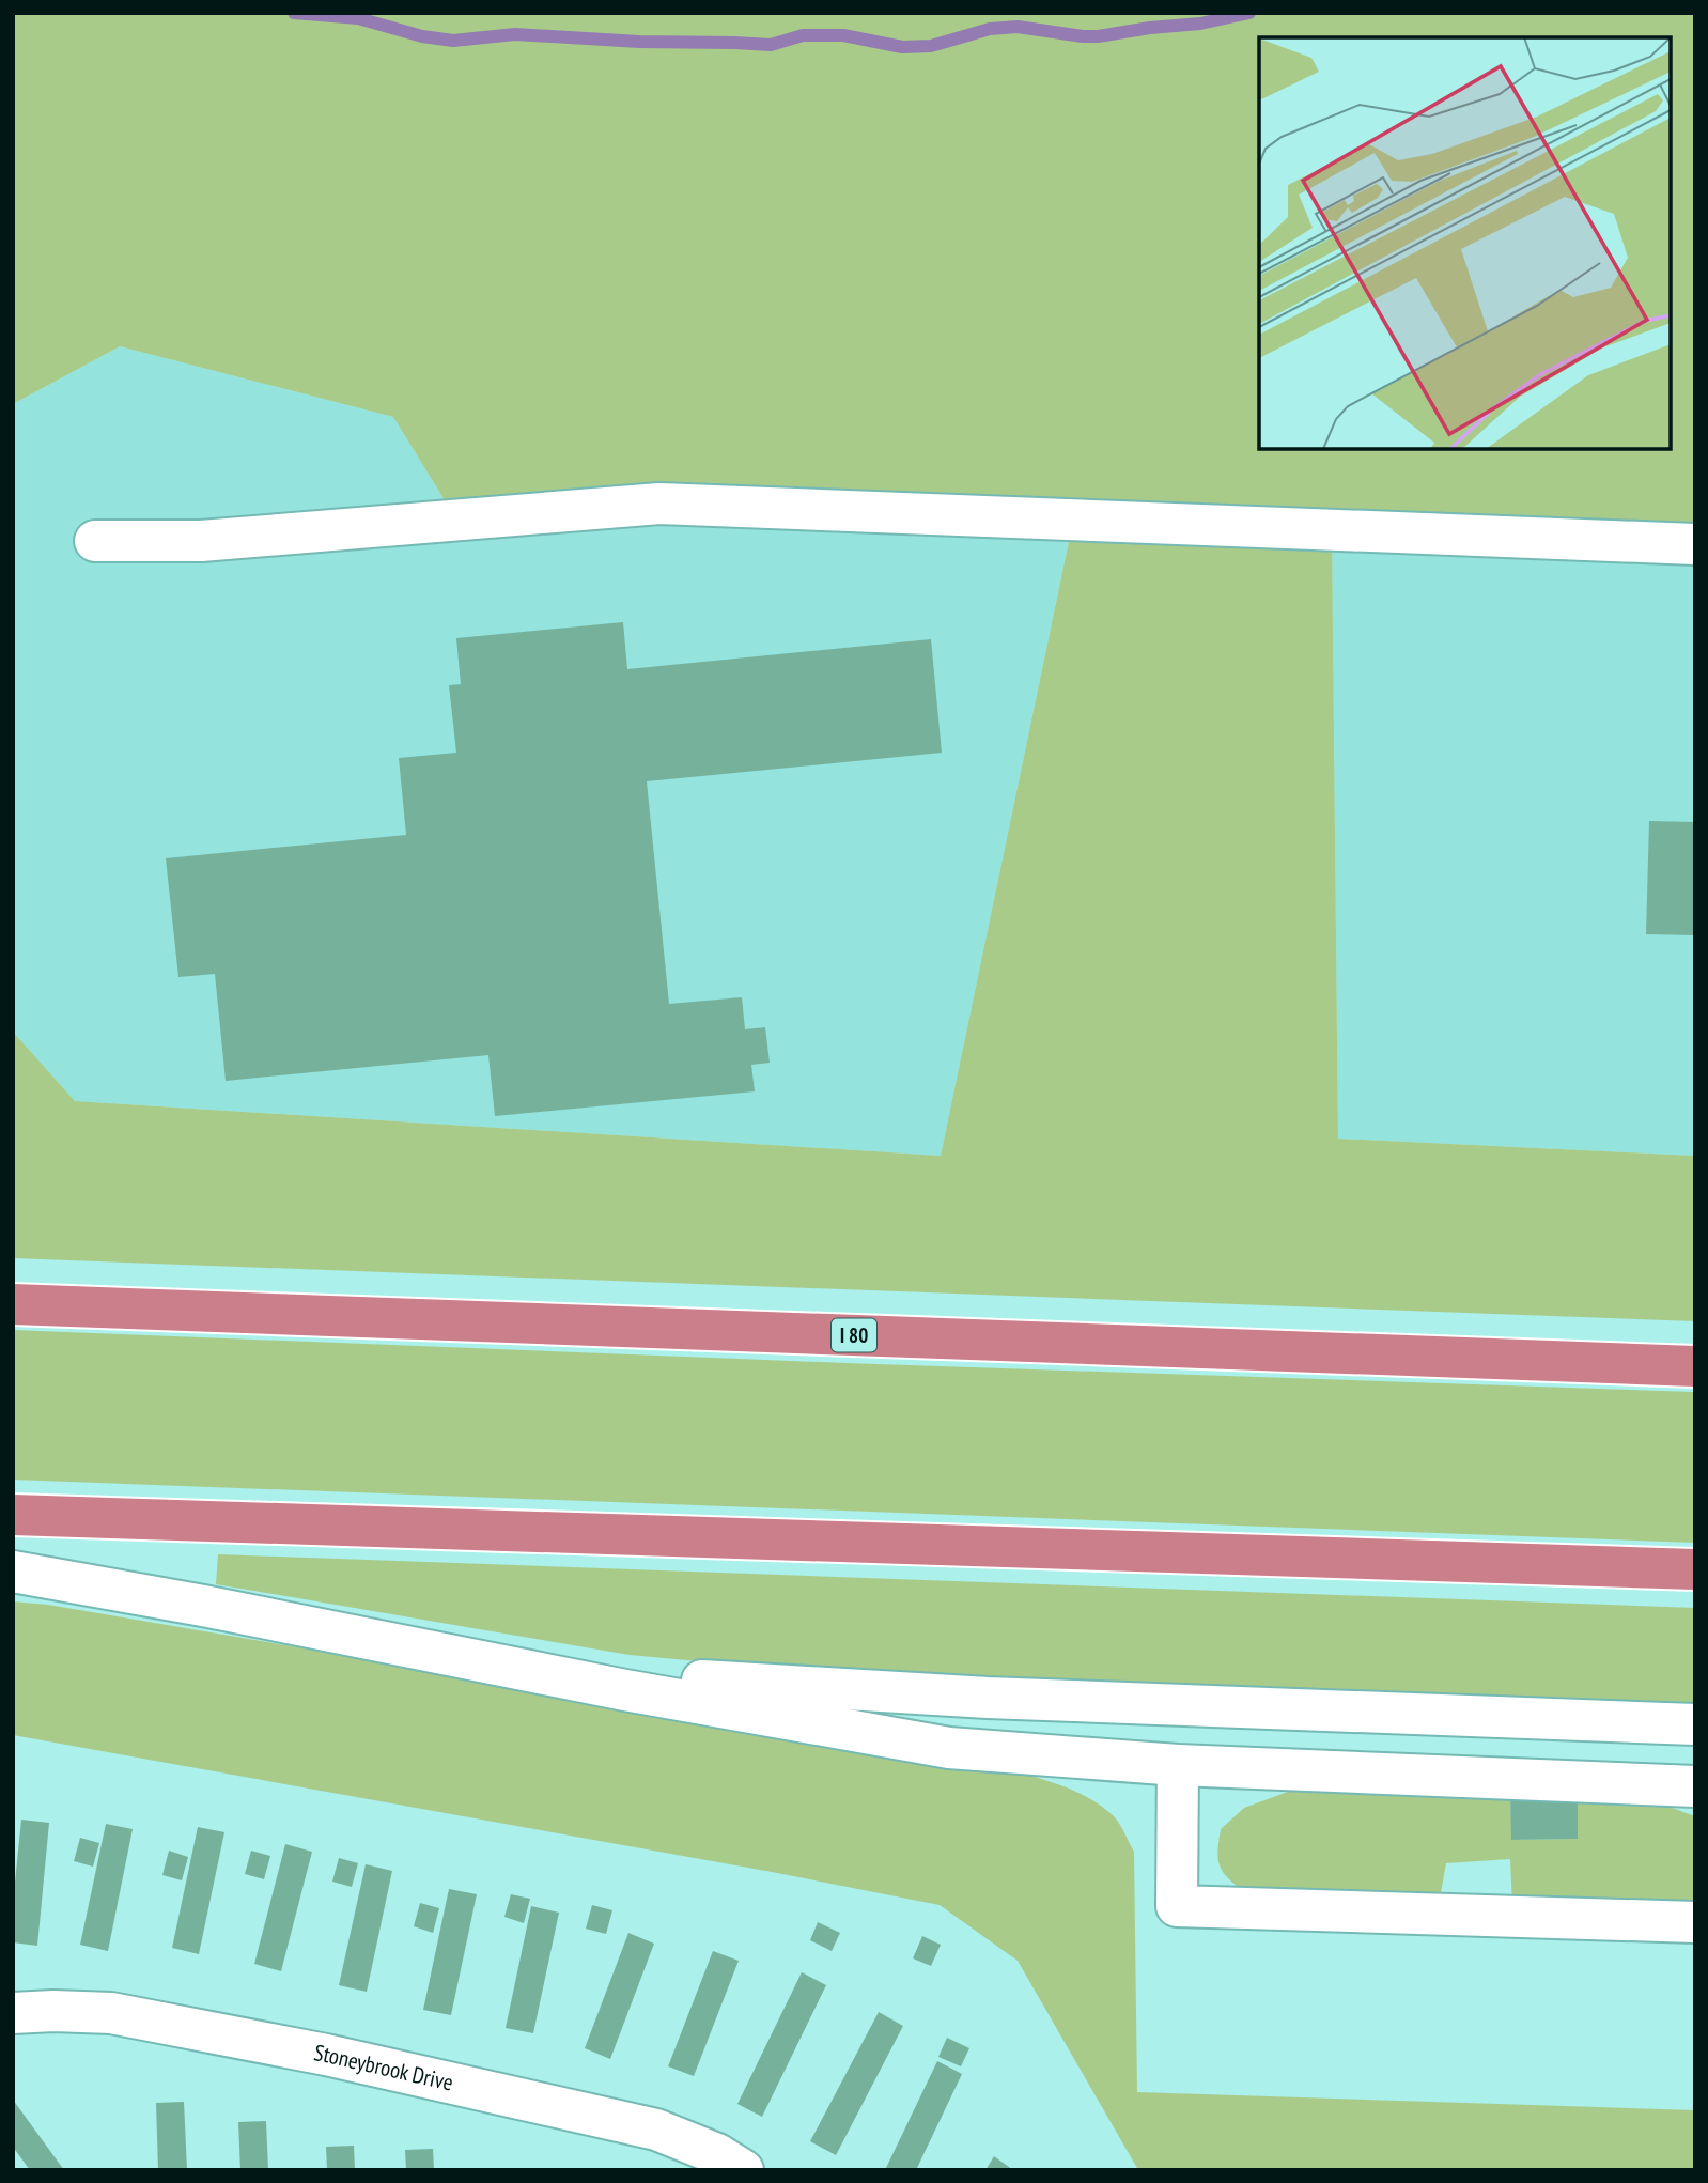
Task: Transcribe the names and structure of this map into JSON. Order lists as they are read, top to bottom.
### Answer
{
  "streets": {
    "highway": ["I 80"],
    "street": ["Stoneybrook Drive"]
  }
}
